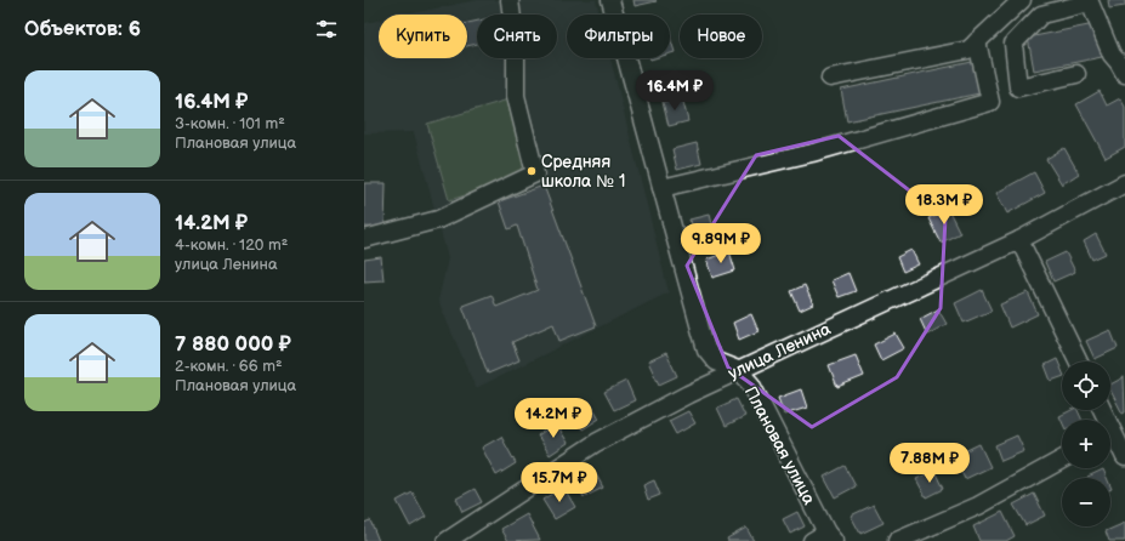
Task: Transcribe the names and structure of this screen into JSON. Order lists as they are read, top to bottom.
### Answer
{
  "streets": {
    "street": ["улица Ленина", "Плановая улица"]
  },
  "crossings": [
    ["улица Ленина", "Плановая улица"]
  ],
  "places": ["Средняя школа № 1"],
  "page": {
    "heading": "Объектов: 6",
    "chip": [
      "Купить",
      "Снять",
      "Фильтры",
      "Новое"
    ],
    "list": [
      {
        "name": "16.4M ₽",
        "note": "3-комн. · 101 m² · Плановая улица"
      },
      {
        "name": "14.2M ₽",
        "note": "4-комн. · 120 m² · улица Ленина"
      },
      {
        "name": "7 880 000 ₽",
        "note": "2-комн. · 66 m² · Плановая улица"
      }
    ],
    "price": [
      "16.4M ₽",
      "18.3M ₽",
      "9.89M ₽",
      "14.2M ₽",
      "7.88M ₽",
      "15.7M ₽"
    ],
    "map_buttons": ["+", "−"]
  }
}
